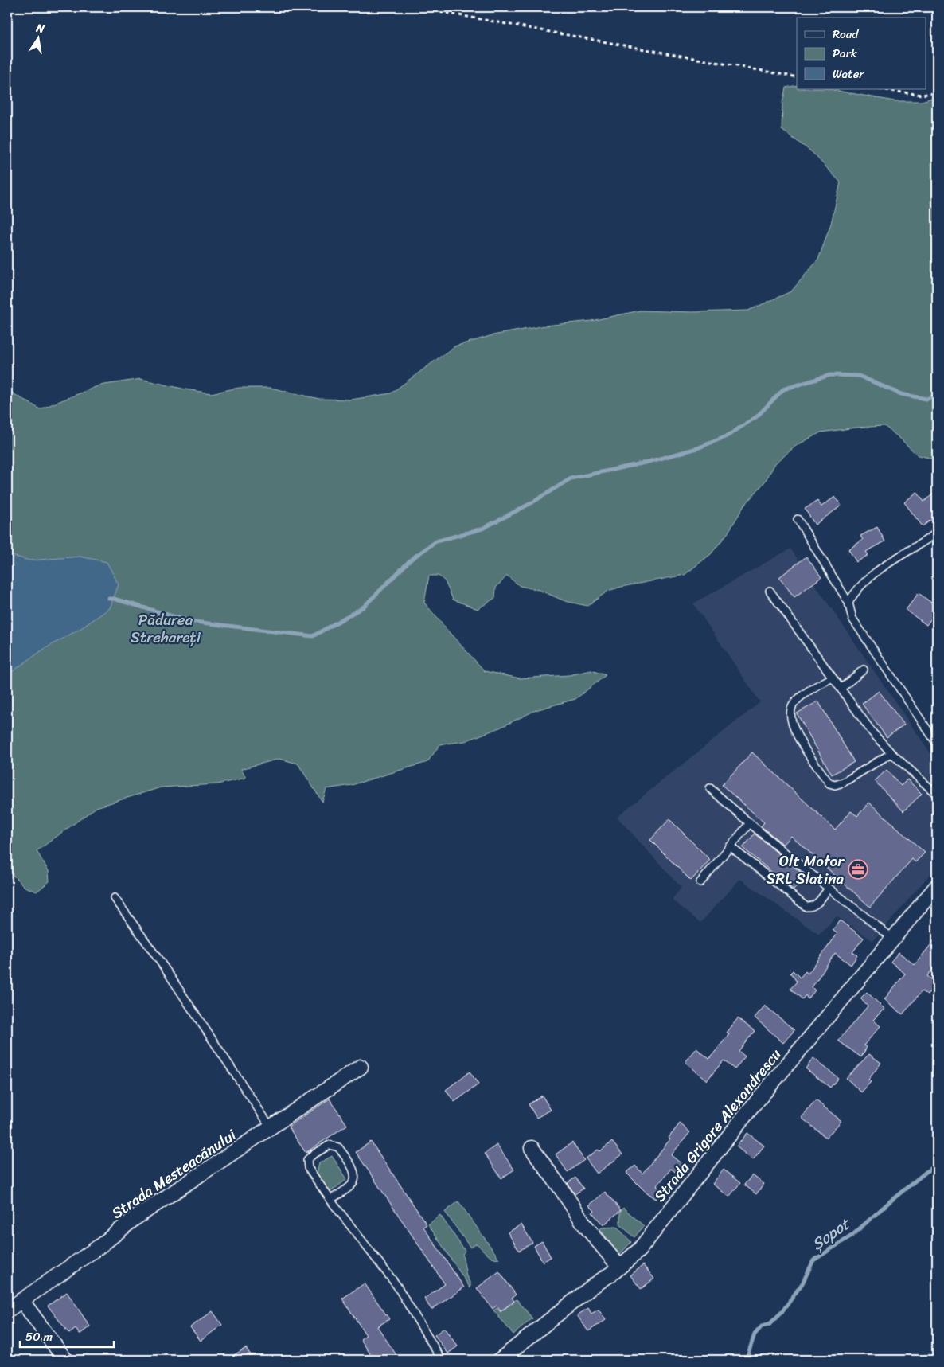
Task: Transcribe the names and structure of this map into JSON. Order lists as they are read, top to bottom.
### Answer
{
  "streets": {
    "street": ["Strada Grigore Alexandrescu", "Strada Mesteacănului"]
  },
  "water": ["Șopot"],
  "parks": ["Pădurea Strehareți"],
  "places": {
    "office": ["Olt Motor SRL Slatina"]
  },
  "legend": ["Road", "Park", "Water"],
  "scale_bar": "50 m",
  "north": "top"
}
